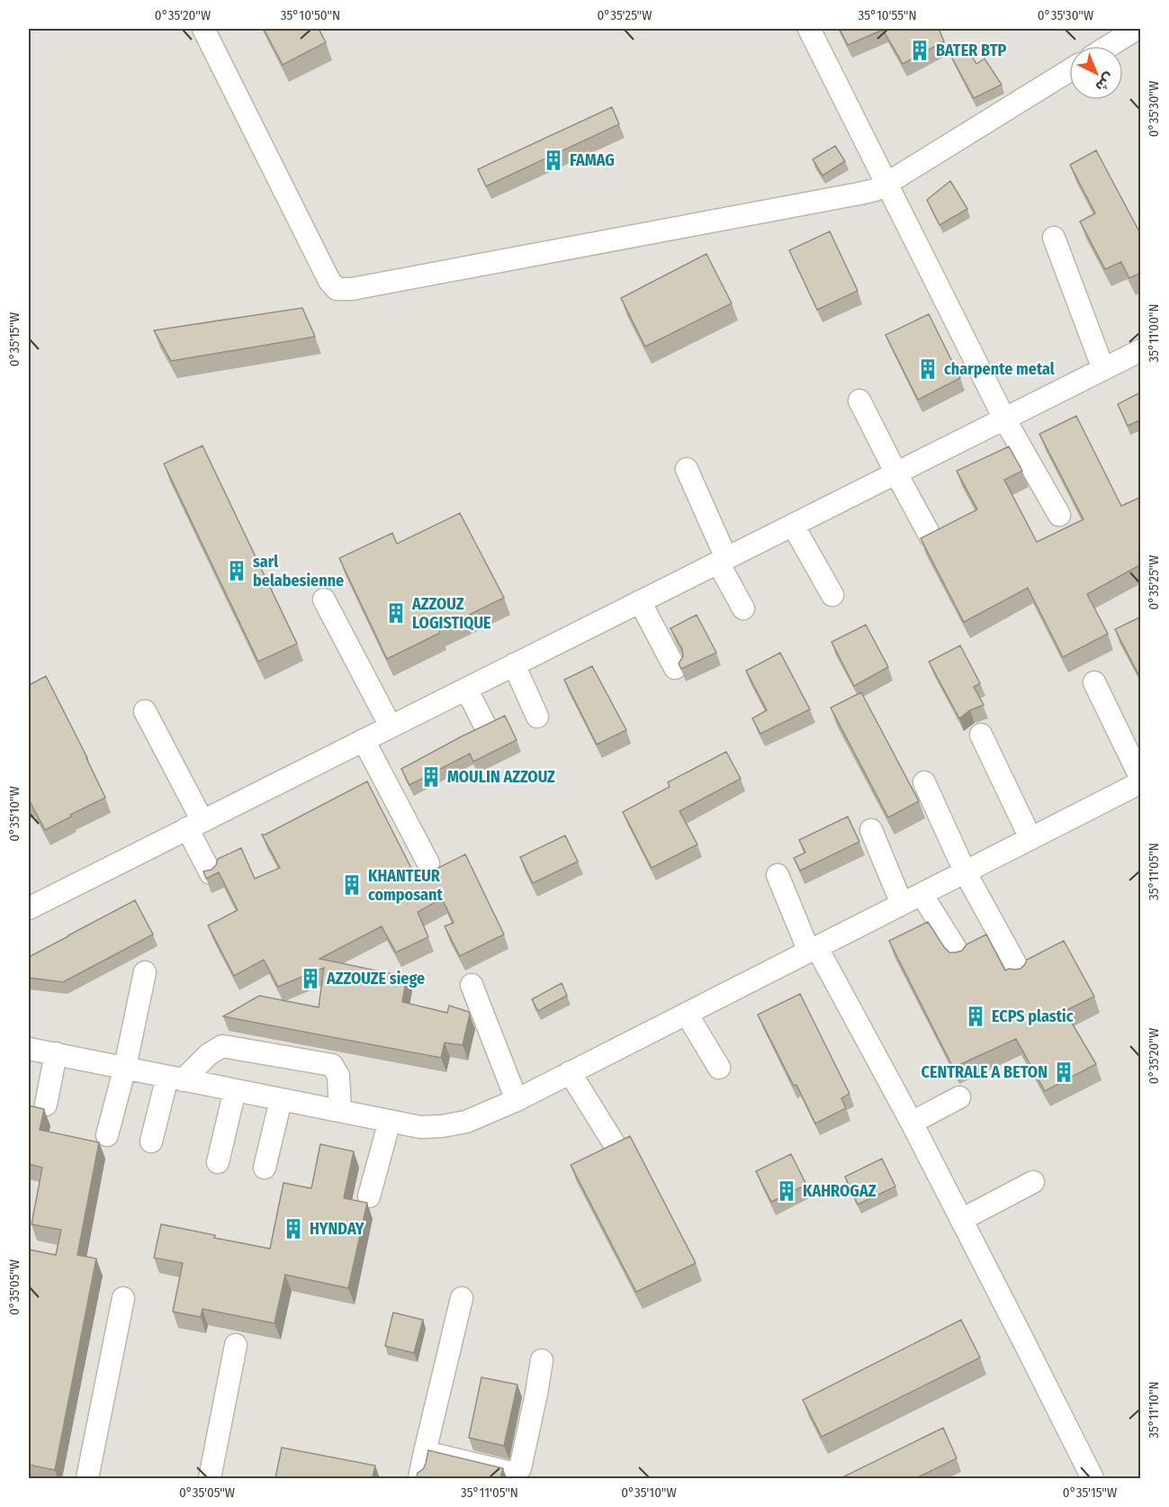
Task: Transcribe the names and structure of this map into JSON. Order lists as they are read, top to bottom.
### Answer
{
  "places": {
    "building": [
      "BATER BTP",
      "FAMAG",
      "charpente metal",
      "sarl belabesienne",
      "AZZOUZ LOGISTIQUE",
      "MOULIN AZZOUZ",
      "KHANTEUR composant",
      "AZZOUZE siege",
      "ECPS plastic",
      "CENTRALE A BETON",
      "KAHROGAZ",
      "HYNDAY"
    ]
  },
  "north": "bottom right",
  "coordinates": [
    "0°35'20\"W",
    "35°10'50\"N",
    "0°35'25\"W",
    "35°10'55\"N",
    "0°35'30\"W",
    "35°11'00\"N",
    "0°35'15\"W",
    "0°35'10\"W",
    "35°11'05\"N",
    "0°35'05\"W",
    "35°11'10\"N"
  ]
}
